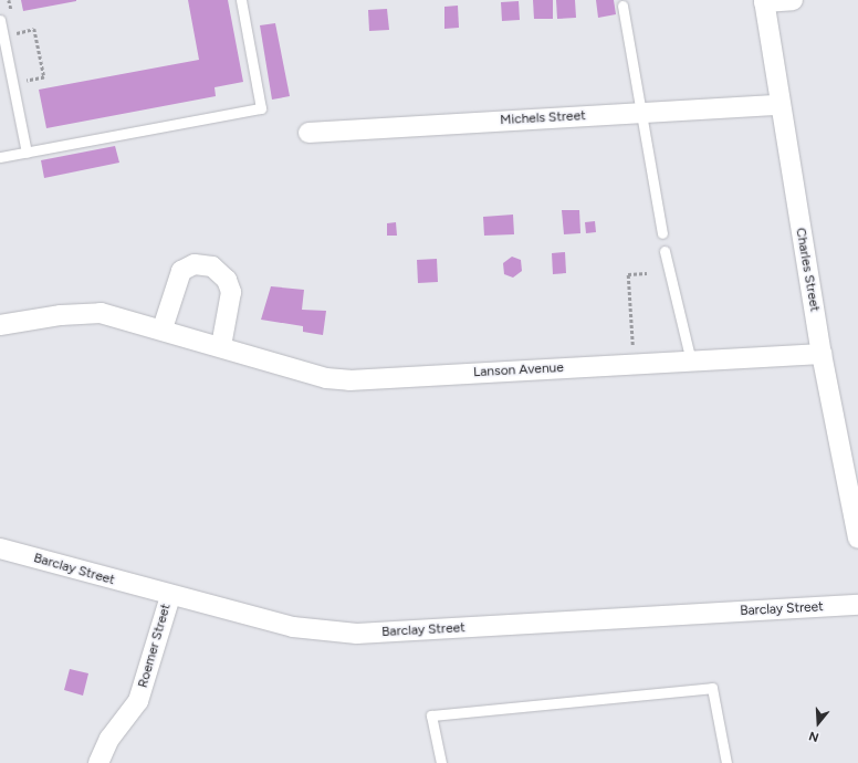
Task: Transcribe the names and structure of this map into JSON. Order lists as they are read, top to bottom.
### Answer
{
  "streets": {
    "street": [
      "Michels Street",
      "Charles Street",
      "Lanson Avenue",
      "Barclay Street",
      "Roemer Street"
    ]
  },
  "crossings": [
    ["Michels Street", "Charles Street"],
    ["Charles Street", "Lanson Avenue"],
    ["Barclay Street", "Roemer Street"]
  ],
  "north": "bottom"
}
